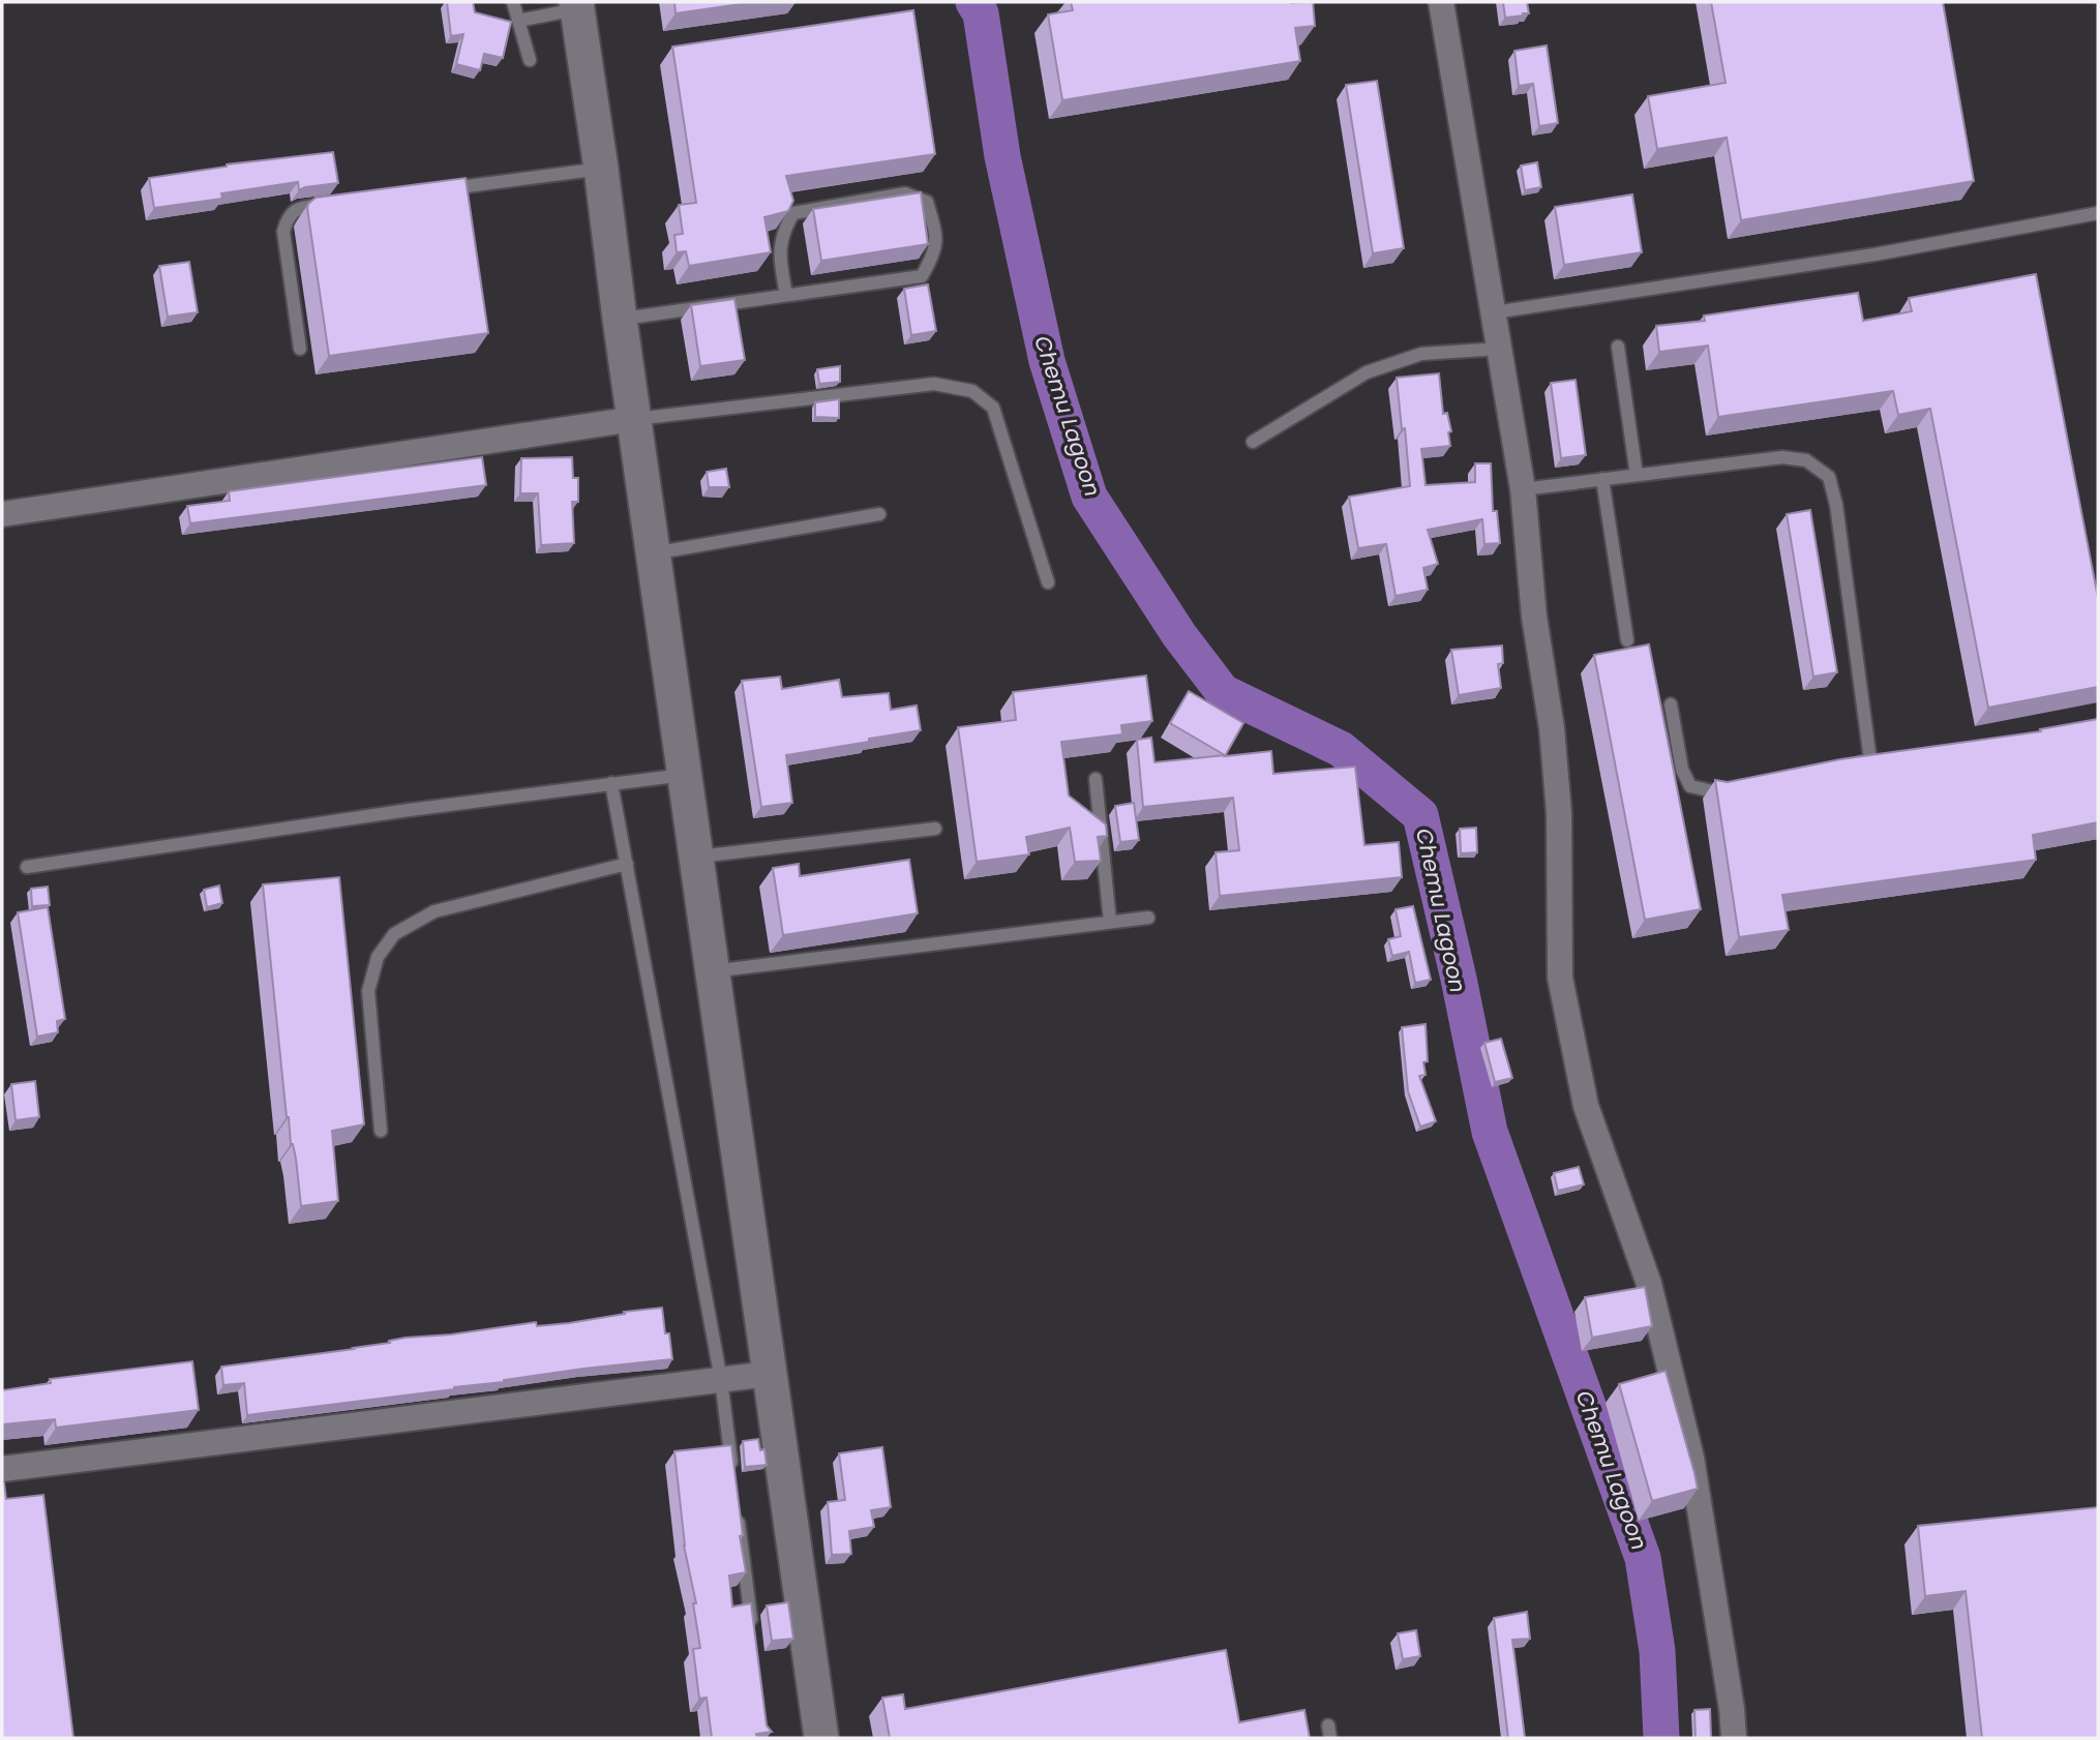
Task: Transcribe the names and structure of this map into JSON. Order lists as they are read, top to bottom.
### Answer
{
  "water": ["Chemu Lagoon"]
}
